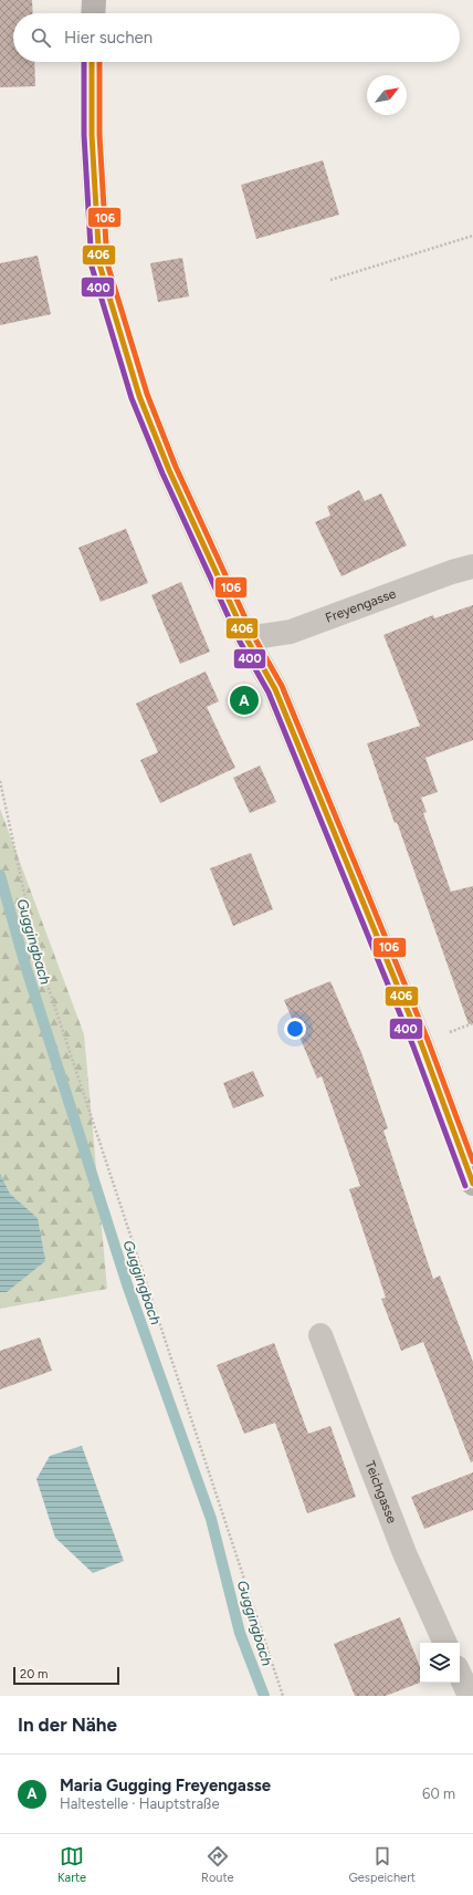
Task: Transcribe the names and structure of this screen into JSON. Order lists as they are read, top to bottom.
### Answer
{
  "streets": {
    "street": ["Freyengasse", "Teichgasse"]
  },
  "water": ["Guggingbach"],
  "lines": ["transit line 406", "transit line 400", "transit line 106"],
  "scale_bar": "20 m",
  "north": "top right",
  "page": {
    "search": "Hier suchen",
    "pins": "A",
    "scale": "20 m",
    "heading": "In der Nähe",
    "list": [
      {
        "mark": "A",
        "name": "Maria Gugging Freyengasse",
        "note": "Haltestelle · Hauptstraße",
        "value": "60 m"
      }
    ],
    "nav": ["Karte", "Route", "Gespeichert"]
  }
}
